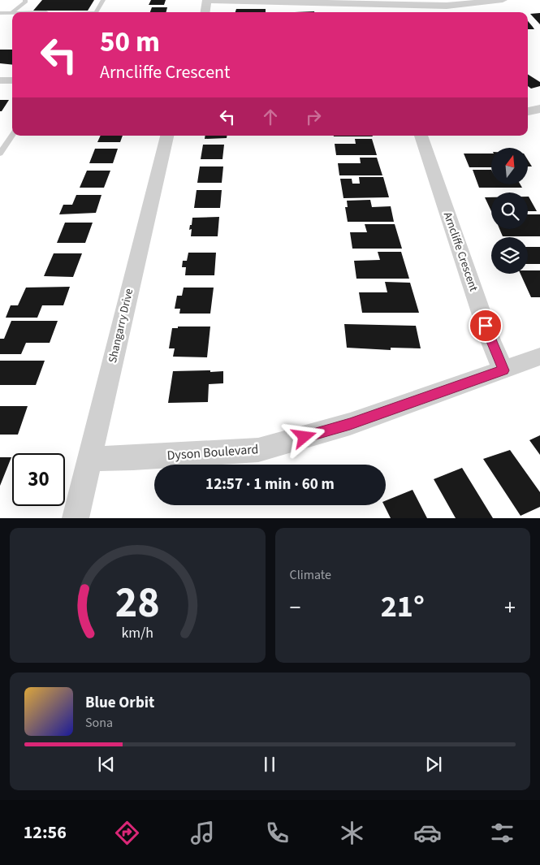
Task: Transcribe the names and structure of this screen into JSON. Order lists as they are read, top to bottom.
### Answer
{
  "streets": {
    "street": ["Arncliffe Crescent", "Shangarry Drive", "Dyson Boulevard"]
  },
  "crossings": [
    ["Arncliffe Crescent", "Dyson Boulevard"],
    ["Shangarry Drive", "Dyson Boulevard"]
  ],
  "north": "top",
  "page": {
    "turn": ["50 m", "Arncliffe Crescent"],
    "limit": "30",
    "trip": "12:57 · 1 min · 60 m",
    "tile": "Climate",
    "heat": ["−", "21°", "+"],
    "song": ["Blue Orbit", "Sona"],
    "tabs": "12:56",
    "gauge": ["28", "km/h"]
  }
}
